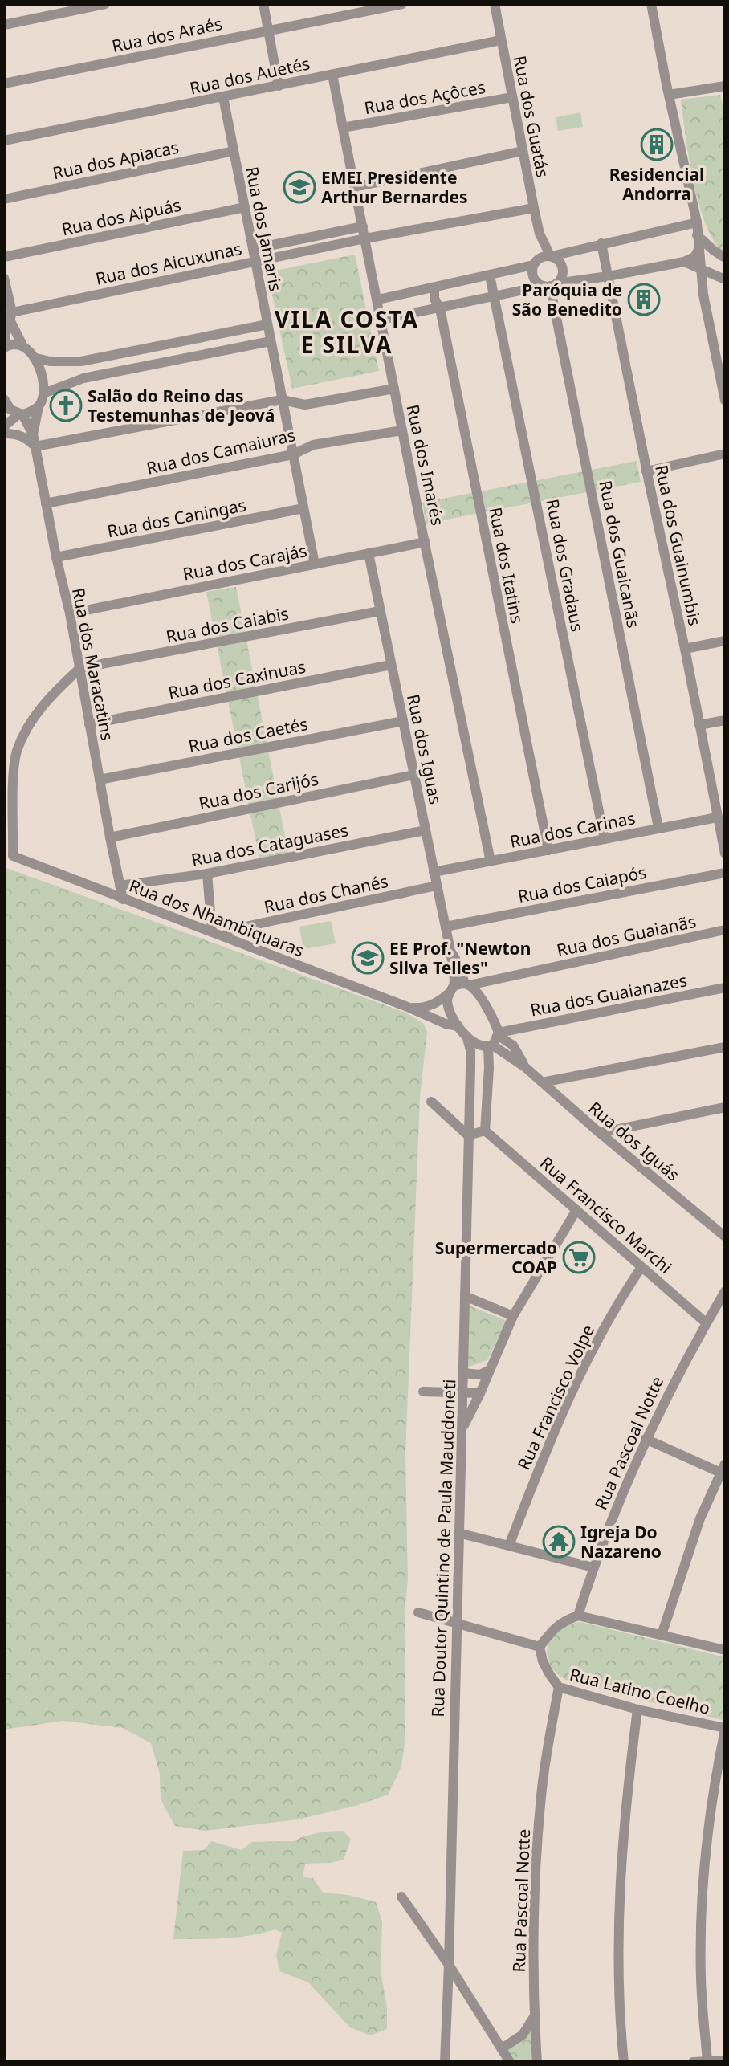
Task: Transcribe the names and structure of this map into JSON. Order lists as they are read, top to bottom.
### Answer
{
  "streets": {
    "street": [
      "Rua dos Araés",
      "Rua dos Auetés",
      "Rua dos Açôces",
      "Rua dos Guatás",
      "Rua dos Apiacas",
      "Rua dos Aipuás",
      "Rua dos Jamaris",
      "Rua dos Aicuxunas",
      "Rua dos Camaiuras",
      "Rua dos Imarés",
      "Rua dos Caningas",
      "Rua dos Guainumbis",
      "Rua dos Guaicanãs",
      "Rua dos Carajás",
      "Rua dos Itatins",
      "Rua dos Gradaus",
      "Rua dos Caiabis",
      "Rua dos Maracatins",
      "Rua dos Caxinuas",
      "Rua dos Caetés",
      "Rua dos Iguas",
      "Rua dos Carijós",
      "Rua dos Carinas",
      "Rua dos Cataguases",
      "Rua dos Caiapós",
      "Rua dos Chanés",
      "Rua dos Nhambiquaras",
      "Rua dos Guaianãs",
      "Rua dos Guaianazes",
      "Rua dos Iguás",
      "Rua Francisco Marchi",
      "Rua Francisco Volpe",
      "Rua Pascoal Notte",
      "Rua Doutor Quintino de Paula Mauddoneti",
      "Rua Latino Coelho"
    ]
  },
  "crossings": [
    ["Rua dos Auetés", "Rua dos Guatás"],
    ["Rua dos Auetés", "Rua dos Jamaris"],
    ["Rua dos Auetés", "Rua dos Imarés"],
    ["Rua dos Açôces", "Rua dos Guatás"],
    ["Rua dos Açôces", "Rua dos Imarés"],
    ["Rua dos Guatás", "Rua dos Aicuxunas"],
    ["Rua dos Guatás", "Rua dos Guaicanãs"],
    ["Rua dos Apiacas", "Rua dos Jamaris"],
    ["Rua dos Aipuás", "Rua dos Jamaris"],
    ["Rua dos Jamaris", "Rua dos Aicuxunas"],
    ["Rua dos Jamaris", "Rua dos Camaiuras"],
    ["Rua dos Jamaris", "Rua dos Caningas"],
    ["Rua dos Jamaris", "Rua dos Carajás"],
    ["Rua dos Aicuxunas", "Rua dos Imarés"],
    ["Rua dos Camaiuras", "Rua dos Imarés"],
    ["Rua dos Camaiuras", "Rua dos Maracatins"],
    ["Rua dos Imarés", "Rua dos Carajás"],
    ["Rua dos Imarés", "Rua dos Carinas"],
    ["Rua dos Caningas", "Rua dos Maracatins"],
    ["Rua dos Guainumbis", "Rua dos Carinas"],
    ["Rua dos Guaicanãs", "Rua dos Carinas"],
    ["Rua dos Carajás", "Rua dos Maracatins"],
    ["Rua dos Carajás", "Rua dos Iguas"],
    ["Rua dos Itatins", "Rua dos Carinas"],
    ["Rua dos Gradaus", "Rua dos Carinas"],
    ["Rua dos Caiabis", "Rua dos Maracatins"],
    ["Rua dos Caiabis", "Rua dos Iguas"],
    ["Rua dos Caiabis", "Rua dos Nhambiquaras"],
    ["Rua dos Maracatins", "Rua dos Caxinuas"],
    ["Rua dos Maracatins", "Rua dos Caetés"],
    ["Rua dos Maracatins", "Rua dos Carijós"],
    ["Rua dos Maracatins", "Rua dos Cataguases"],
    ["Rua dos Maracatins", "Rua dos Nhambiquaras"],
    ["Rua dos Caxinuas", "Rua dos Iguas"],
    ["Rua dos Caetés", "Rua dos Iguas"],
    ["Rua dos Iguas", "Rua dos Carijós"],
    ["Rua dos Iguas", "Rua dos Carinas"],
    ["Rua dos Iguas", "Rua dos Cataguases"],
    ["Rua dos Iguas", "Rua dos Caiapós"],
    ["Rua dos Iguas", "Rua dos Chanés"],
    ["Rua dos Iguas", "Rua dos Nhambiquaras"],
    ["Rua dos Iguas", "Rua dos Guaianãs"],
    ["Rua dos Iguas", "Rua dos Guaianazes"],
    ["Rua dos Iguas", "Rua dos Iguás"],
    ["Rua dos Iguas", "Rua Doutor Quintino de Paula Mauddoneti"],
    ["Rua dos Chanés", "Rua dos Nhambiquaras"],
    ["Rua dos Guaianazes", "Rua dos Iguás"],
    ["Rua Francisco Marchi", "Rua Francisco Volpe"],
    ["Rua Francisco Marchi", "Rua Pascoal Notte"],
    ["Rua Pascoal Notte", "Rua Latino Coelho"]
  ],
  "districts": ["VILA COSTA E SILVA"],
  "places": {
    "building": ["Residencial Andorra", "Paróquia de São Benedito"],
    "school or university": ["EMEI Presidente Arthur Bernardes", "EE Prof. \"Newton Silva Telles\""],
    "church": ["Salão do Reino das Testemunhas de Jeová"],
    "supermarket": ["Supermercado COAP"],
    "temple": ["Igreja Do Nazareno"]
  }
}
